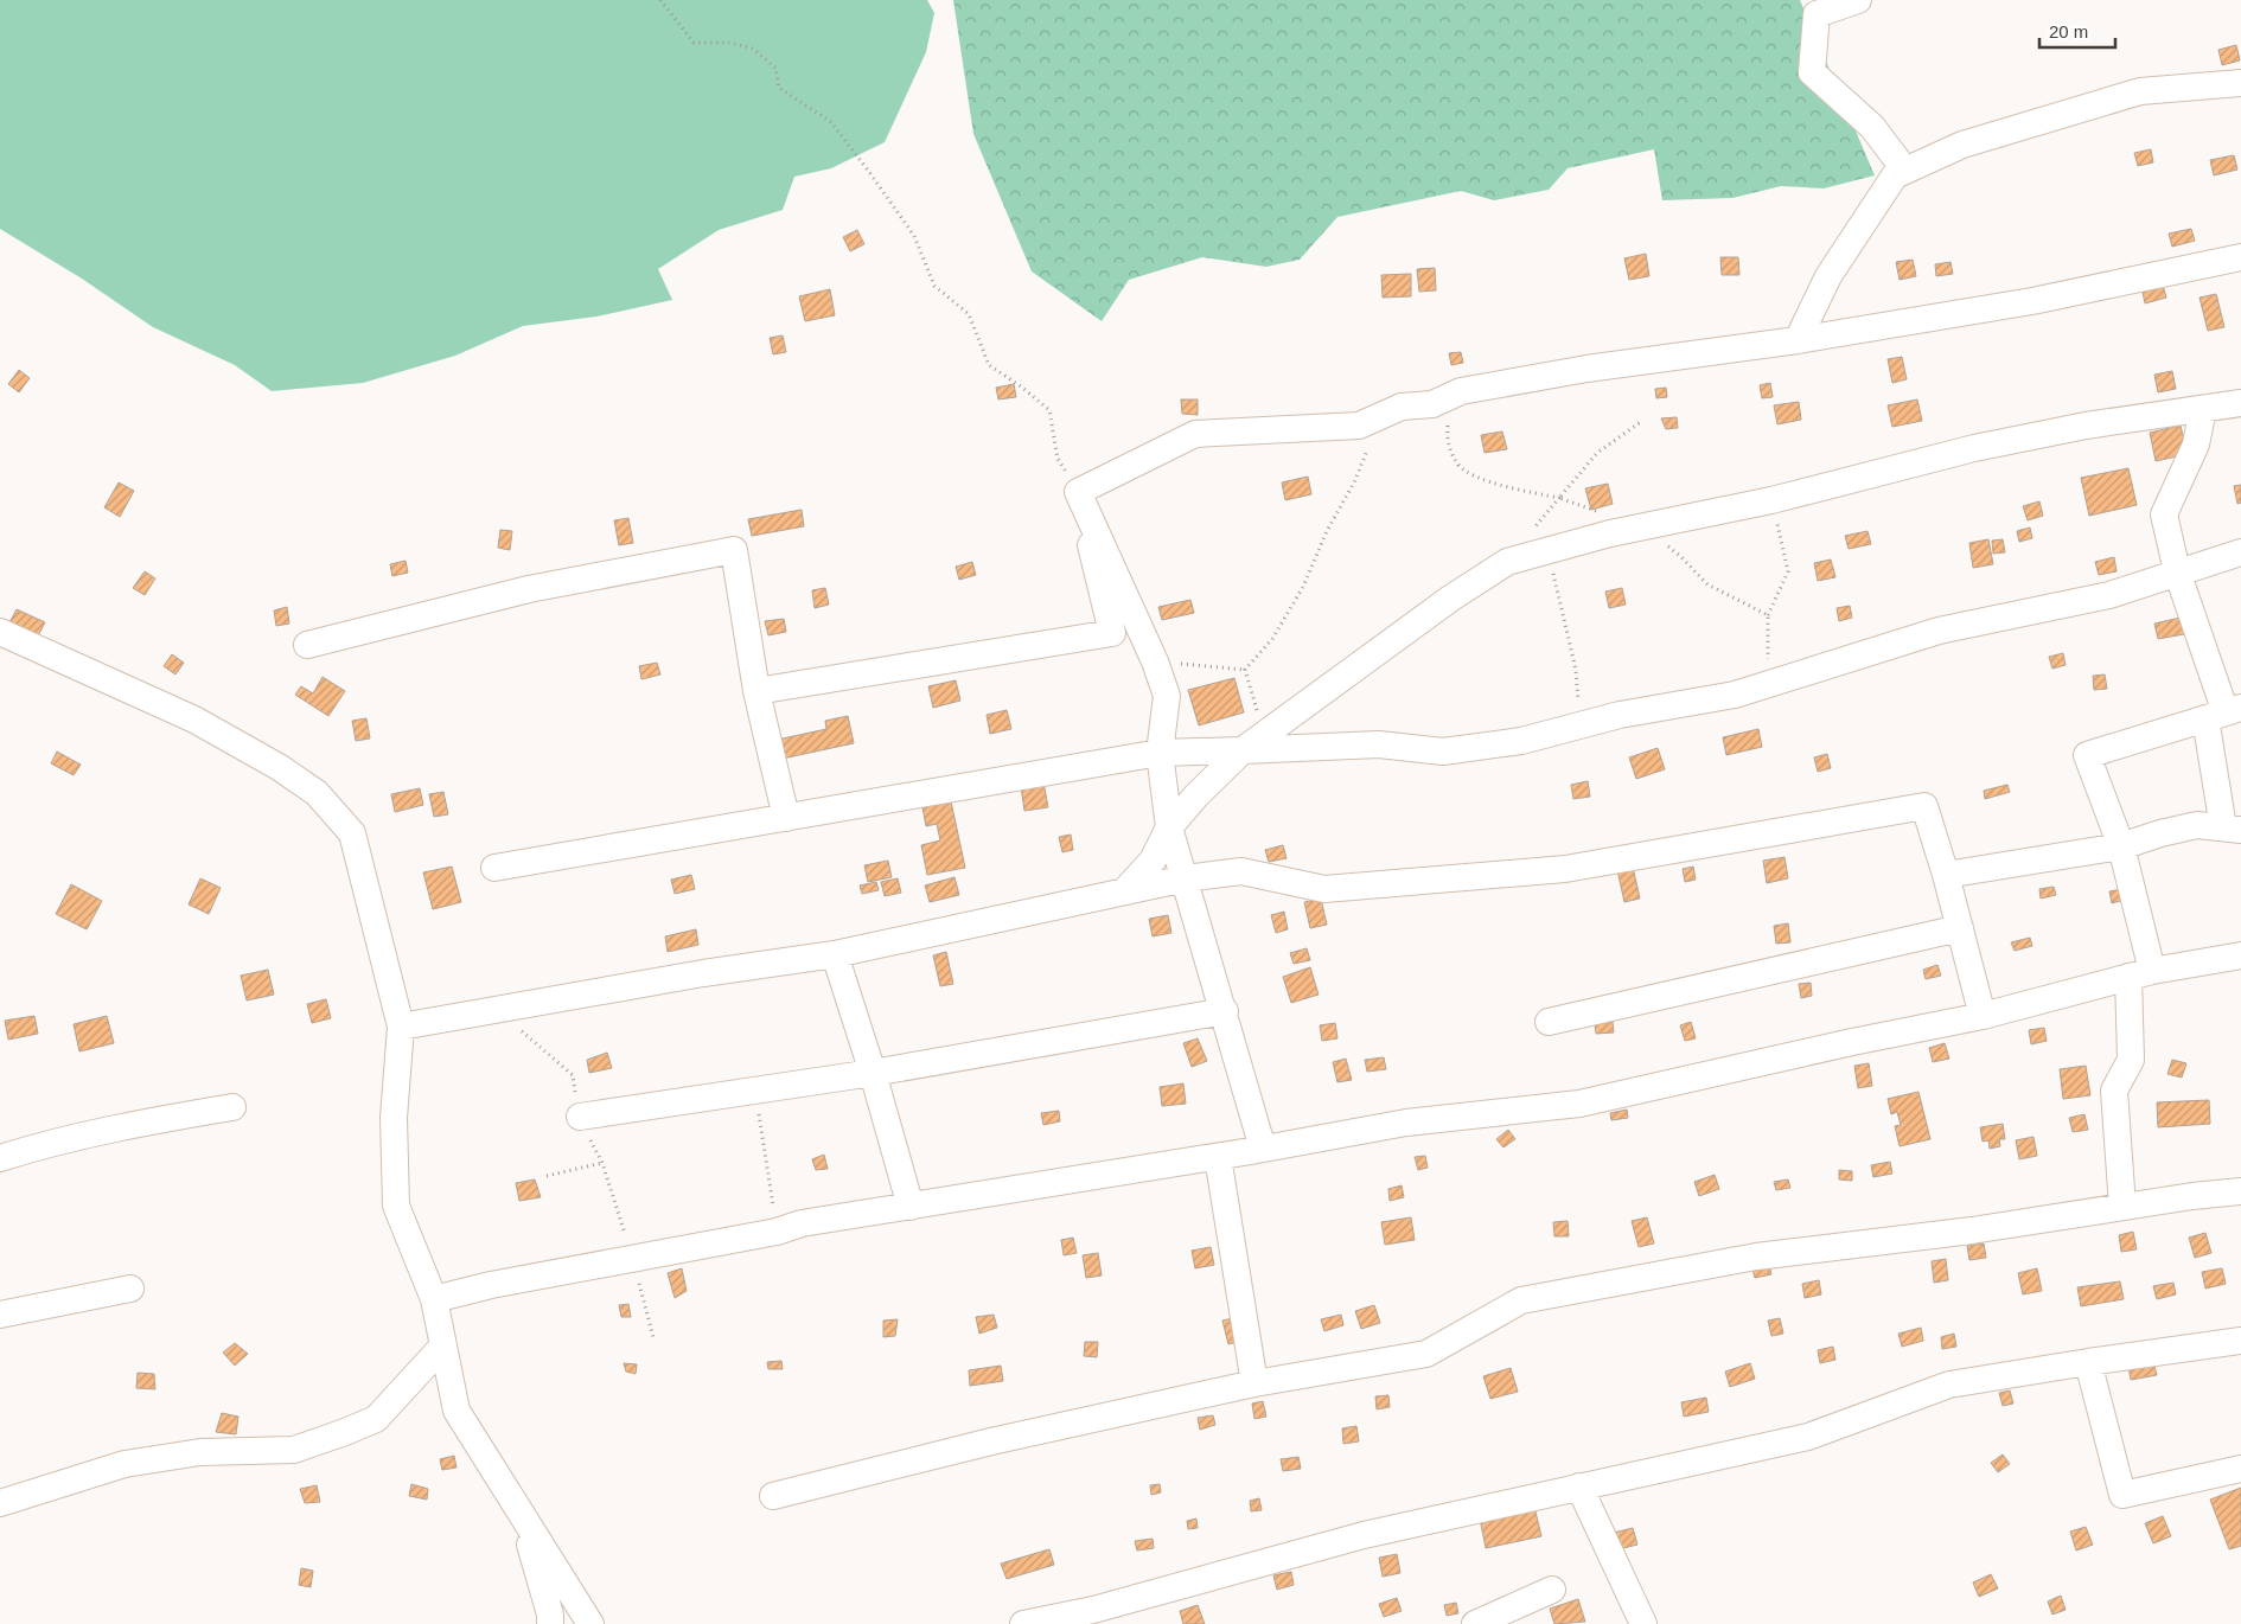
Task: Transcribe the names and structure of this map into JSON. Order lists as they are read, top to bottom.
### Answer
{
  "scale_bar": "20 m"
}
